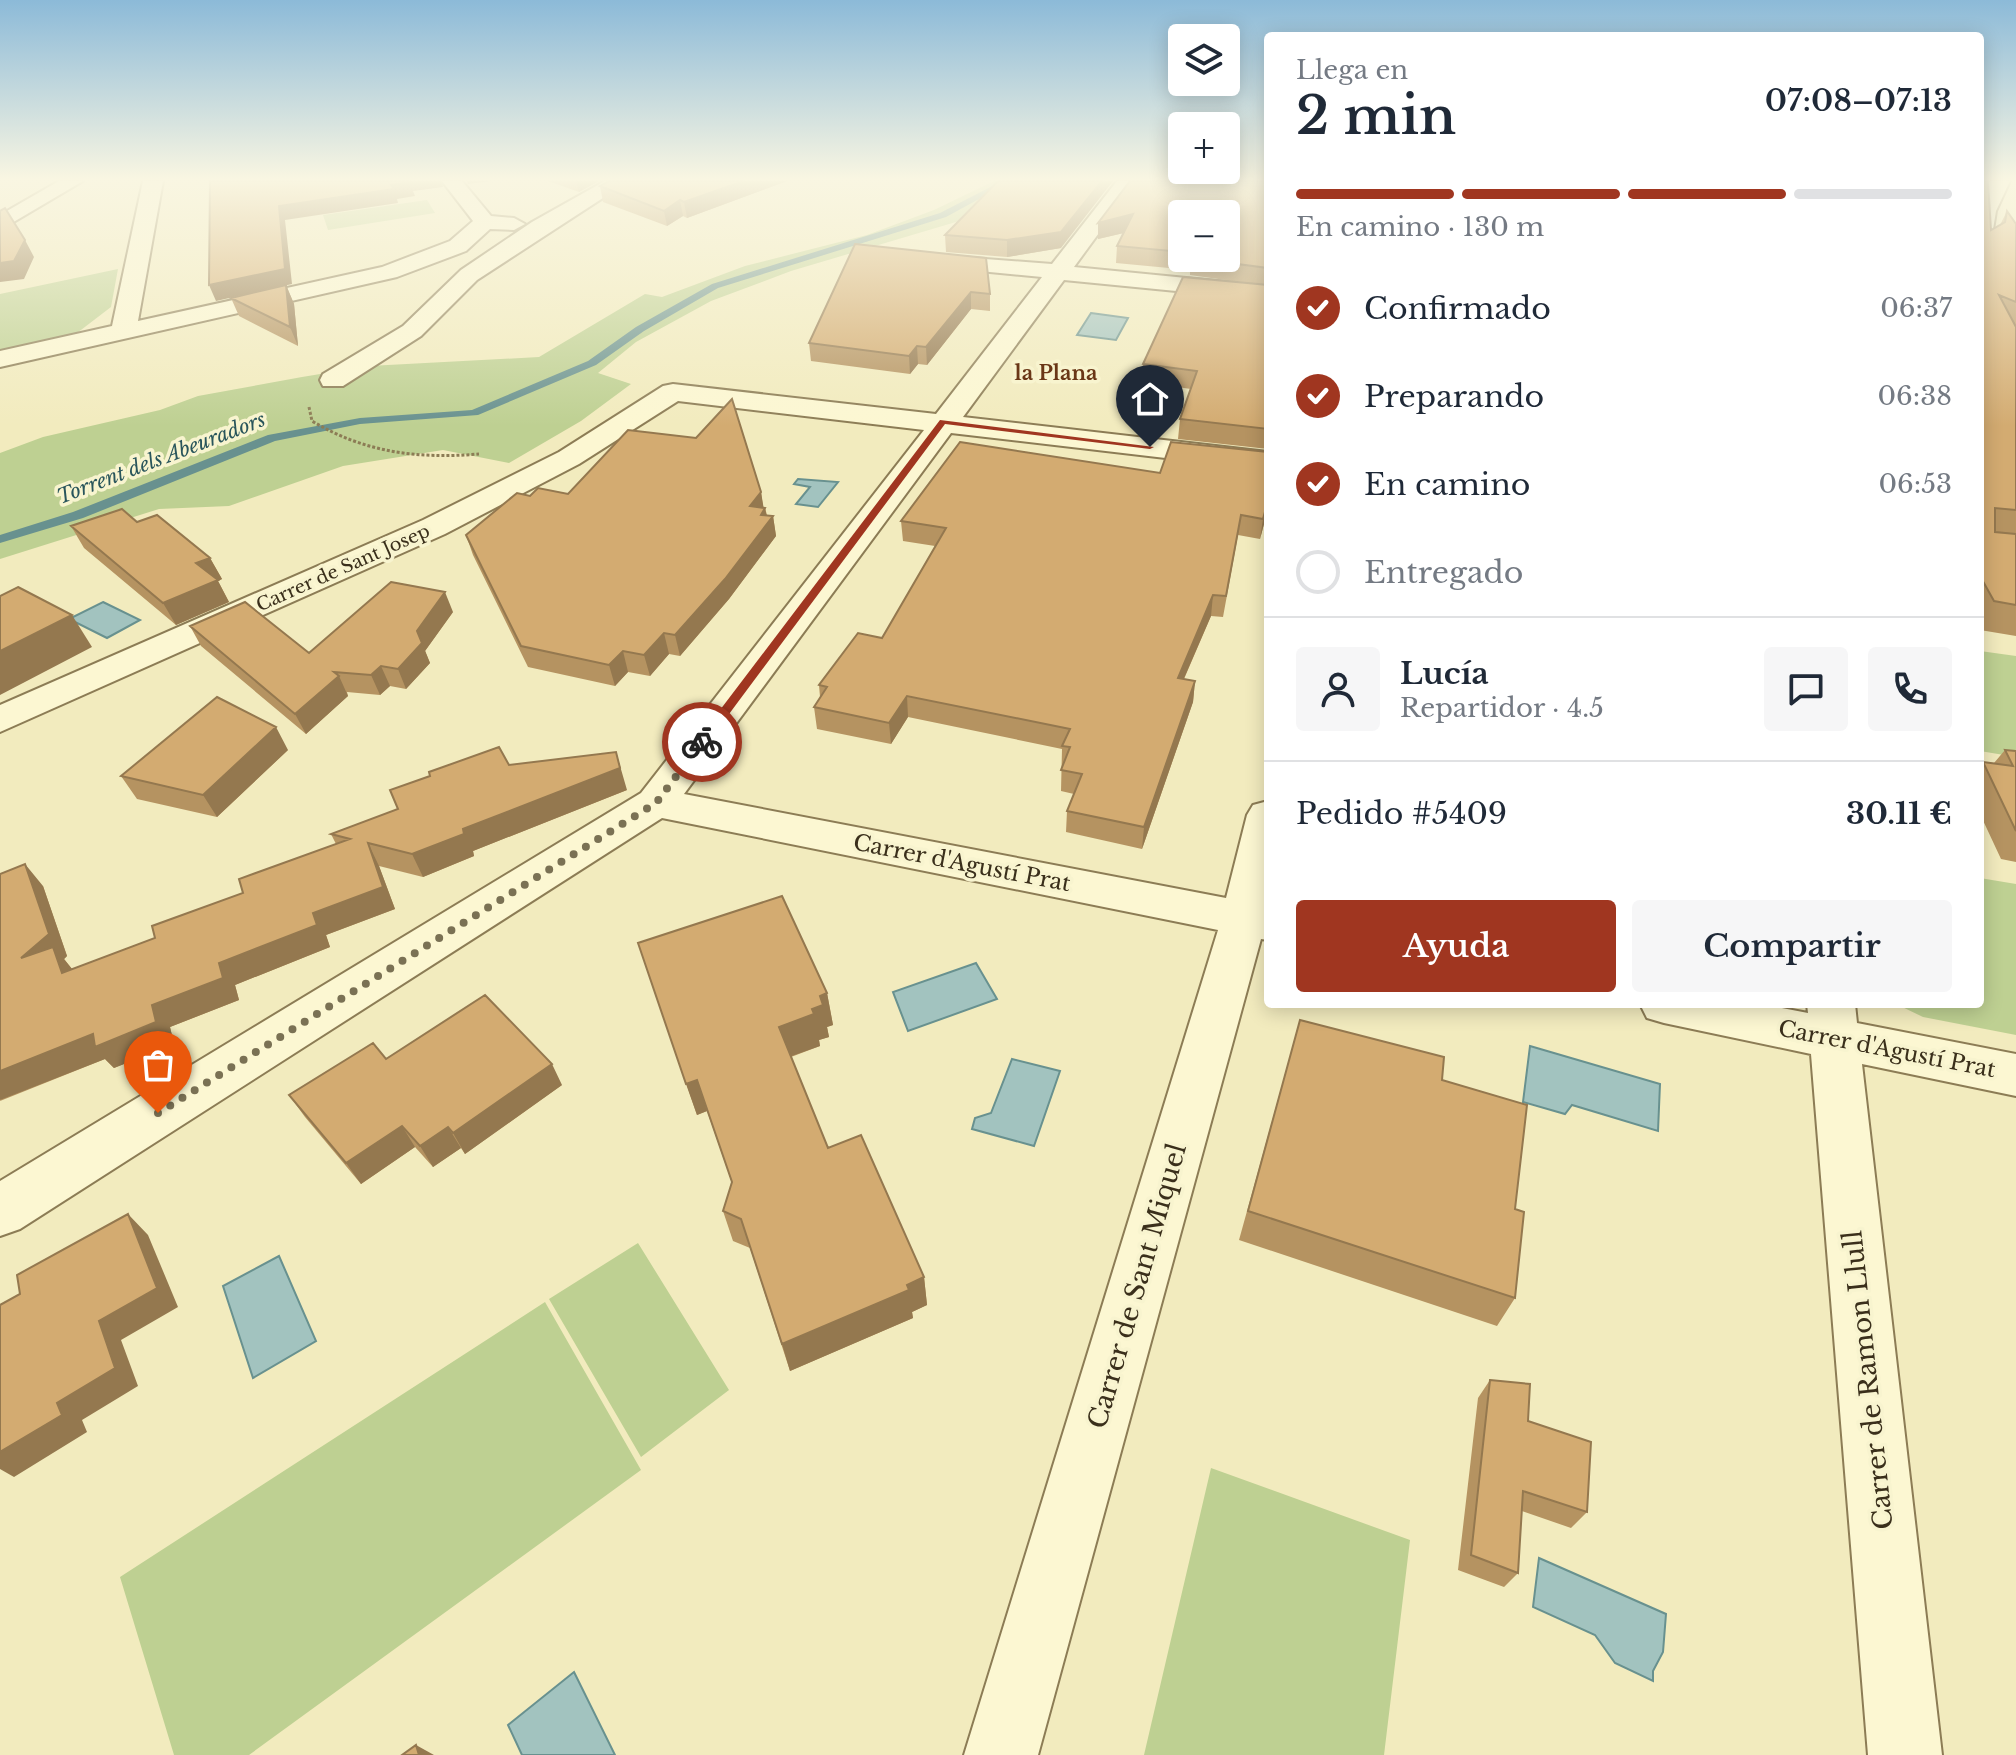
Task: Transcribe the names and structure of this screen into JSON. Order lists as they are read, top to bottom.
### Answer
{
  "streets": {
    "street": [
      "Carrer de Sant Josep",
      "Carrer d'Agustí Prat",
      "Carrer de Sant Miquel",
      "Carrer de Ramon Llull"
    ]
  },
  "crossings": [
    ["Carrer d'Agustí Prat", "Carrer de Sant Miquel"],
    ["Carrer d'Agustí Prat", "Carrer de Ramon Llull"]
  ],
  "districts": ["la Plana"],
  "water": ["Torrent dels Abeuradors"],
  "page": {
    "map_buttons": ["+", "−"],
    "heading": ["2 min", "Llega en", "07:08–07:13"],
    "panel": [
      "Lucía",
      "Repartidor · 4.5",
      "Pedido #5409",
      "30.11 €"
    ],
    "bar": "En camino · 130 m",
    "list": [
      ["Confirmado", "06:37"],
      ["Preparando", "06:38"],
      ["En camino", "06:53"],
      "Entregado"
    ],
    "buttons": ["Ayuda", "Compartir"]
  }
}
